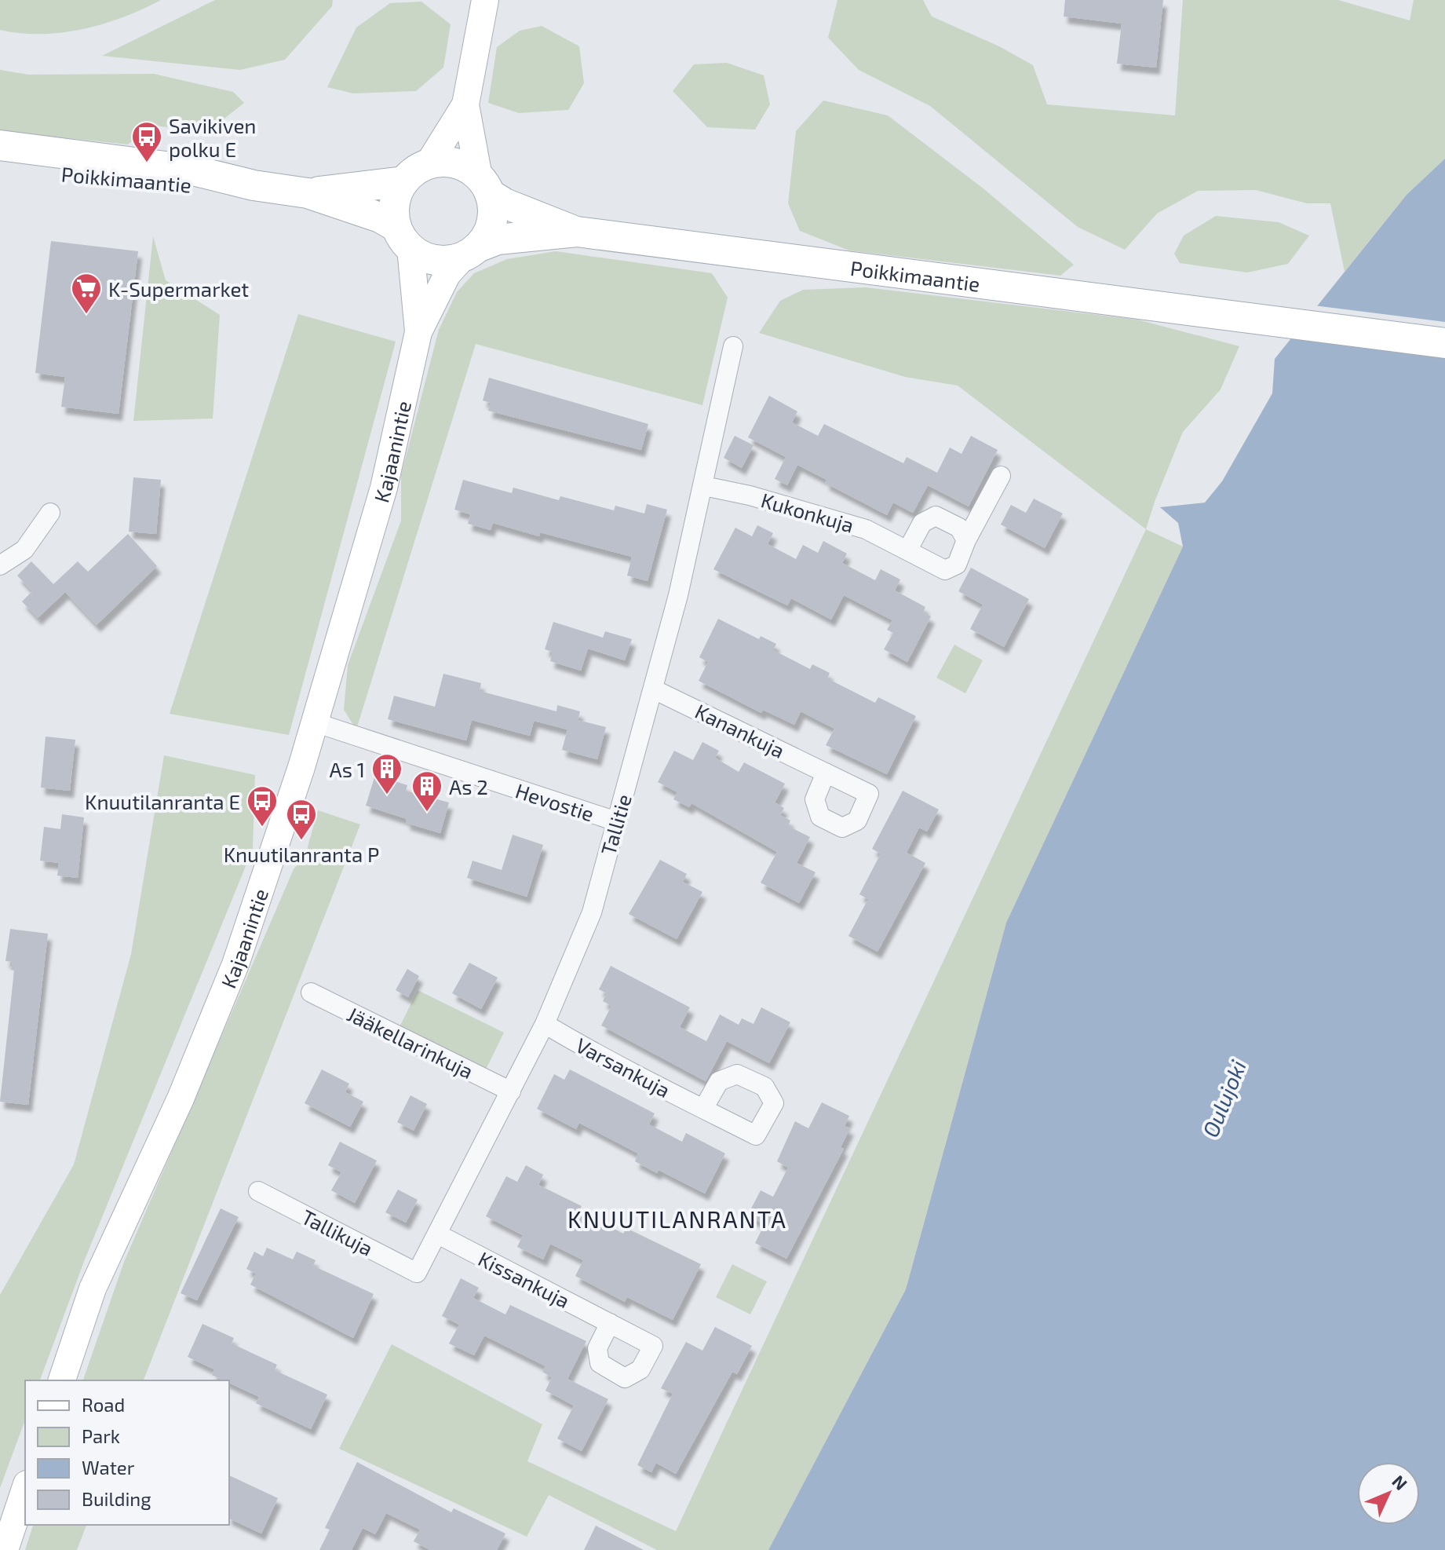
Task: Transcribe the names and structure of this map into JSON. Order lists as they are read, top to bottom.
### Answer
{
  "streets": {
    "main road": ["Poikkimaantie", "Kajaanintie"],
    "street": [
      "Kukonkuja",
      "Kanankuja",
      "Hevostie",
      "Tallitie",
      "Jääkellarinkuja",
      "Varsankuja",
      "Tallikuja",
      "Kissankuja"
    ]
  },
  "crossings": [
    ["Poikkimaantie", "Kajaanintie"],
    ["Kajaanintie", "Hevostie"],
    ["Kukonkuja", "Tallitie"],
    ["Kanankuja", "Tallitie"],
    ["Hevostie", "Tallitie"],
    ["Tallitie", "Jääkellarinkuja"],
    ["Tallitie", "Varsankuja"],
    ["Tallitie", "Tallikuja"],
    ["Tallitie", "Kissankuja"]
  ],
  "districts": ["KNUUTILANRANTA"],
  "water": ["Oulujoki"],
  "places": {
    "bus stop": ["Savikiven polku E", "Knuutilanranta E", "Knuutilanranta P"],
    "supermarket": ["K-Supermarket"],
    "building": ["As 1", "As 2"]
  },
  "legend": [
    "Road",
    "Park",
    "Water",
    "Building"
  ],
  "north": "top right"
}
